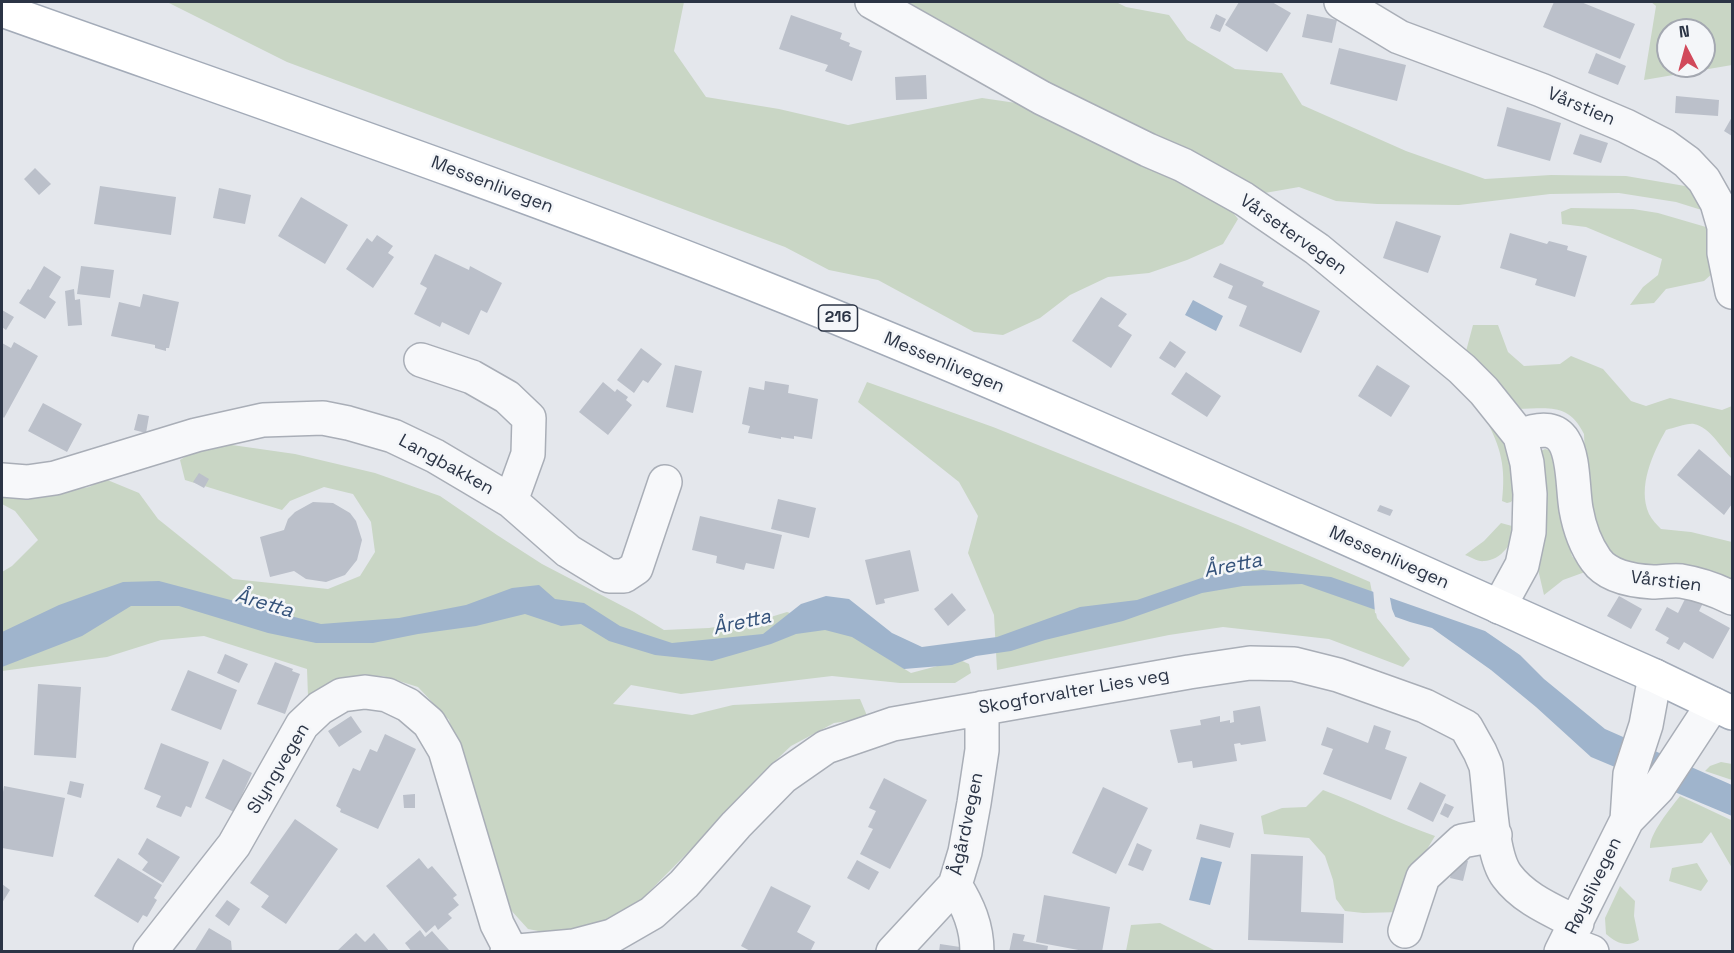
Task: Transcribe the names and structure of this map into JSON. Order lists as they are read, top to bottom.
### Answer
{
  "streets": {
    "main road": ["Messenlivegen", "216"],
    "street": [
      "Vårstien",
      "Vårsetervegen",
      "Langbakken",
      "Skogforvalter Lies veg",
      "Slyngvegen",
      "Ågårdvegen",
      "Røyslivegen"
    ]
  },
  "crossings": [
    ["Vårstien", "Vårsetervegen"],
    ["Messenlivegen", "Vårsetervegen"],
    ["Messenlivegen", "Røyslivegen"],
    ["Skogforvalter Lies veg", "Slyngvegen"],
    ["Skogforvalter Lies veg", "Ågårdvegen"],
    ["Skogforvalter Lies veg", "Røyslivegen"]
  ],
  "water": ["Åretta"],
  "north": "top"
}
